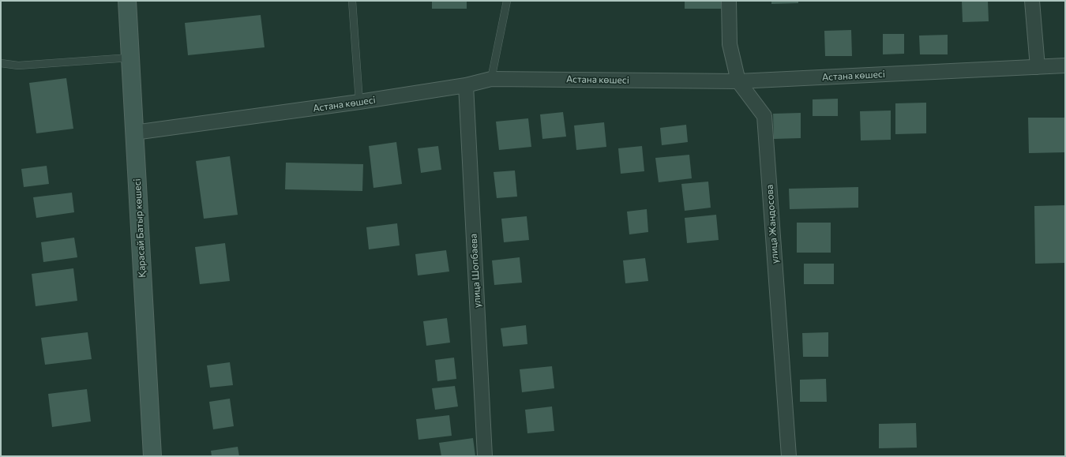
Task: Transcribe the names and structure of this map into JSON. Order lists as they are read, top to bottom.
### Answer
{
  "streets": {
    "main road": ["Қарасай Батыр көшесі"],
    "street": ["Астана көшесі", "улица Жандосова", "улица Шопбаева"]
  },
  "crossings": [
    ["Астана көшесі", "улица Жандосова"],
    ["Астана көшесі", "Қарасай Батыр көшесі"],
    ["Астана көшесі", "улица Шопбаева"]
  ]
}
